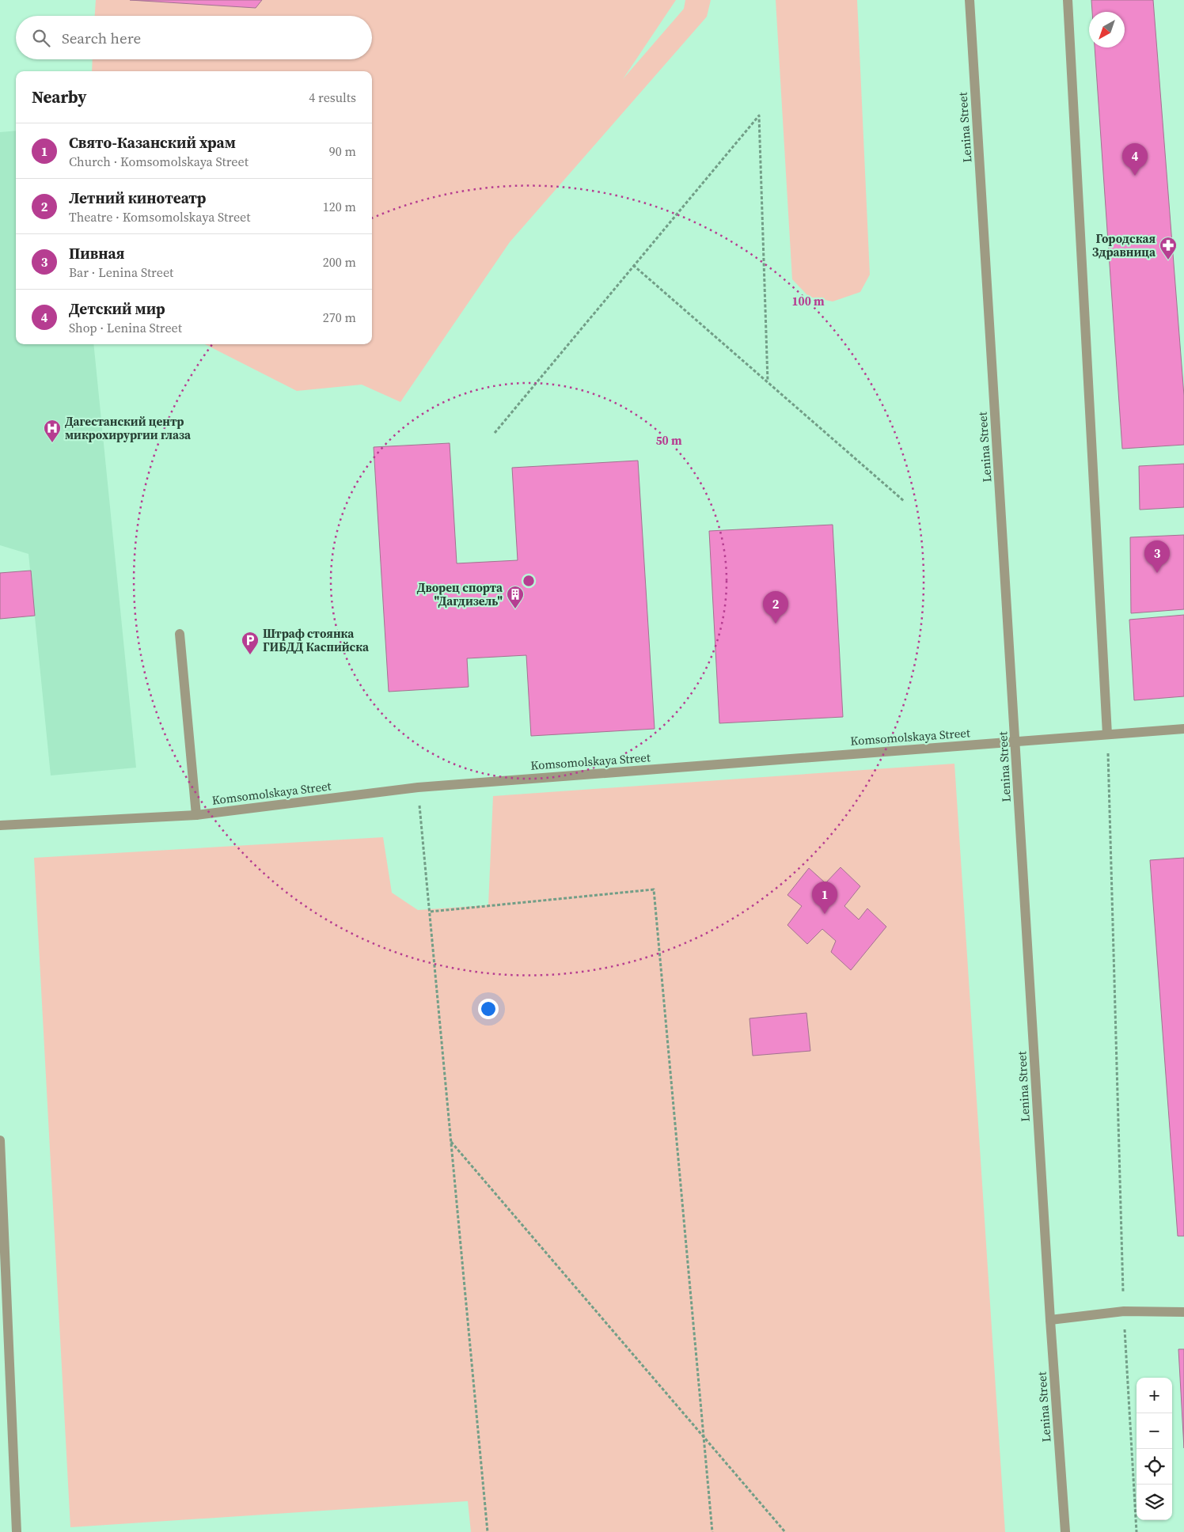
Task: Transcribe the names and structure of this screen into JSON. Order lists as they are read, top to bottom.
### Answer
{
  "streets": {
    "street": ["Lenina Street", "Komsomolskaya Street"]
  },
  "crossings": [
    ["Lenina Street", "Komsomolskaya Street"]
  ],
  "places": {
    "pharmacy": ["Городская Здравница"],
    "hospital": ["Дагестанский центр микрохирургии глаза"],
    "building": ["Дворец спорта \"Дагдизель\""],
    "parking": ["Штраф стоянка ГИБДД Каспийска"]
  },
  "north": "bottom left",
  "page": {
    "search": "Search here",
    "heading": ["Nearby", "4 results"],
    "list": [
      {
        "mark": "1",
        "name": "Свято-Казанский храм",
        "note": "Church · Komsomolskaya Street",
        "value": "90 m"
      },
      {
        "mark": "2",
        "name": "Летний кинотеатр",
        "note": "Theatre · Komsomolskaya Street",
        "value": "120 m"
      },
      {
        "mark": "3",
        "name": "Пивная",
        "note": "Bar · Lenina Street",
        "value": "200 m"
      },
      {
        "mark": "4",
        "name": "Детский мир",
        "note": "Shop · Lenina Street",
        "value": "270 m"
      }
    ],
    "pins": [
      "4",
      "3",
      "2",
      "1"
    ],
    "map_buttons": ["+", "−"]
  },
  "rings": ["100 m", "50 m"]
}
